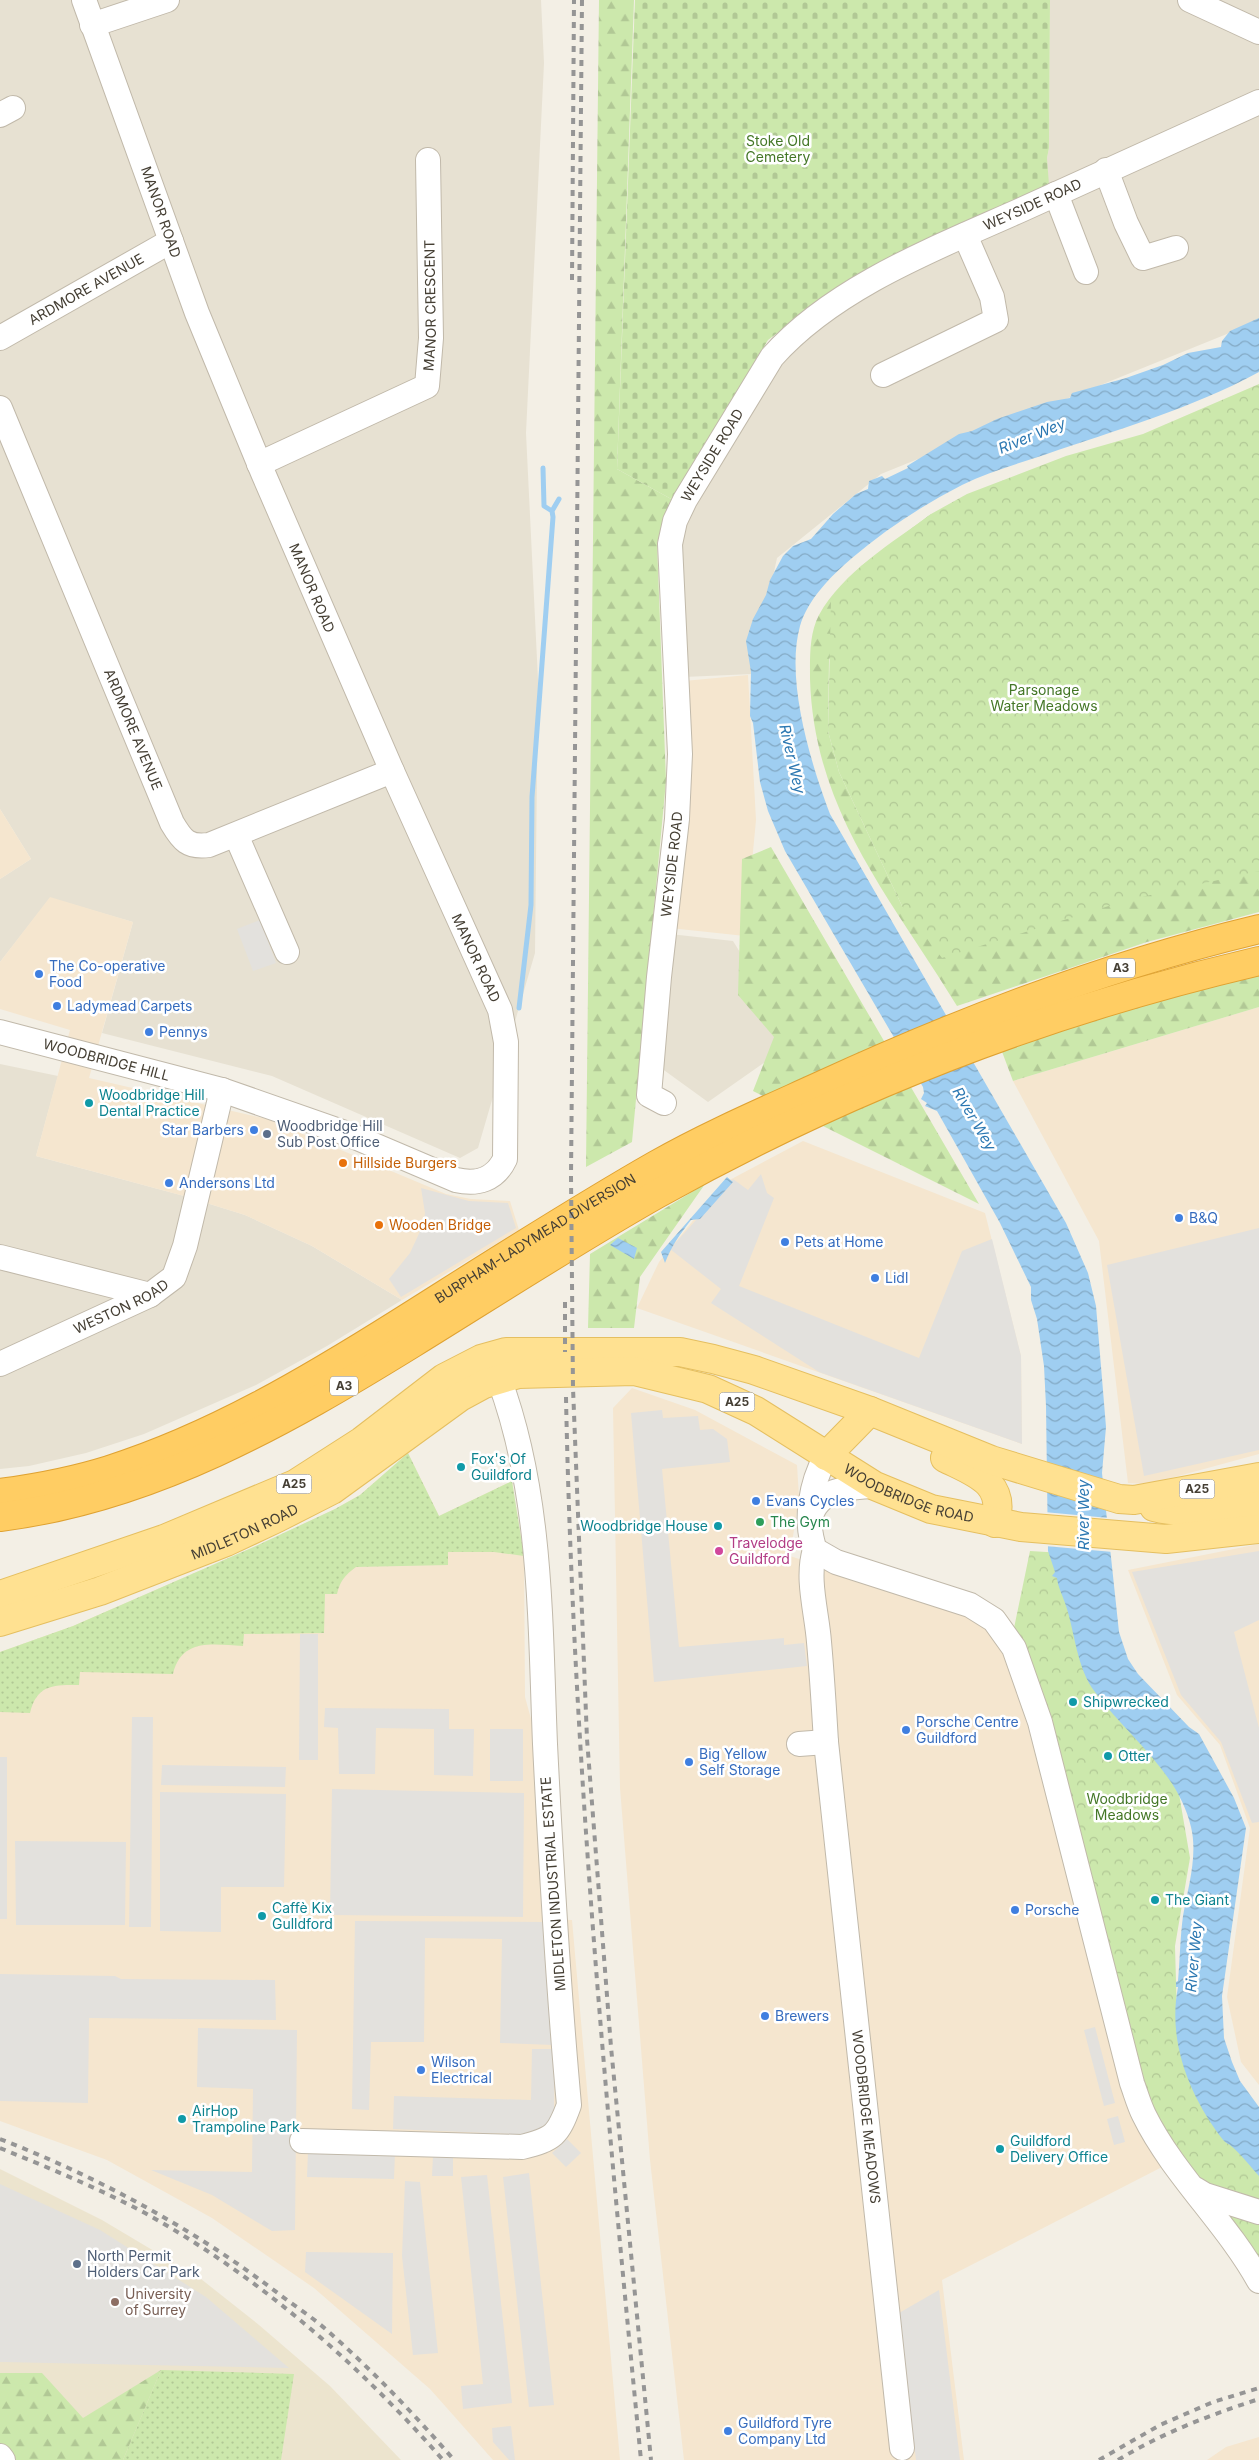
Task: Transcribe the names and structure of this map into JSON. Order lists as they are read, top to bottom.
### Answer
{
  "streets": {
    "highway": ["A3", "BURPHAM-LADYMEAD DIVERSION"],
    "main road": ["A25", "WOODBRIDGE ROAD", "MIDLETON ROAD"],
    "street": [
      "WEYSIDE ROAD",
      "MANOR ROAD",
      "ARDMORE AVENUE",
      "MANOR CRESCENT",
      "WOODBRIDGE HILL",
      "WESTON ROAD",
      "MIDLETON INDUSTRIAL ESTATE",
      "WOODBRIDGE MEADOWS"
    ]
  },
  "crossings": [
    ["MANOR ROAD", "ARDMORE AVENUE"],
    ["MANOR ROAD", "MANOR CRESCENT"],
    ["MANOR ROAD", "WOODBRIDGE HILL"],
    ["A3", "BURPHAM-LADYMEAD DIVERSION"],
    ["WOODBRIDGE HILL", "WESTON ROAD"],
    ["A25", "WOODBRIDGE ROAD"],
    ["A25", "MIDLETON ROAD"],
    ["WOODBRIDGE ROAD", "WOODBRIDGE MEADOWS"],
    ["MIDLETON ROAD", "MIDLETON INDUSTRIAL ESTATE"]
  ],
  "water": ["River Wey"],
  "parks": ["Stoke Old Cemetery", "Parsonage Water Meadows", "Woodbridge Meadows"],
  "places": [
    "The Co-operative Food",
    "Ladymead Carpets",
    "Pennys",
    "Woodbridge Hill Dental Practice",
    "Star Barbers",
    "Woodbridge Hill Sub Post Office",
    "Hillside Burgers",
    "Andersons Ltd",
    "B&Q",
    "Wooden Bridge",
    "Pets at Home",
    "Lidl",
    "Fox's Of Guildford",
    "Evans Cycles",
    "The Gym",
    "Woodbridge House",
    "Travelodge Guildford",
    "Shipwrecked",
    "Porsche Centre Guildford",
    "Otter",
    "Big Yellow Self Storage",
    "The Giant",
    "Porsche",
    "Caffè Kix Gulldford",
    "Brewers",
    "Wilson Electrical",
    "AirHop Trampoline Park",
    "Guildford Delivery Office",
    "North Permit Holders Car Park",
    "University of Surrey",
    "Guildford Tyre Company Ltd"
  ]
}
